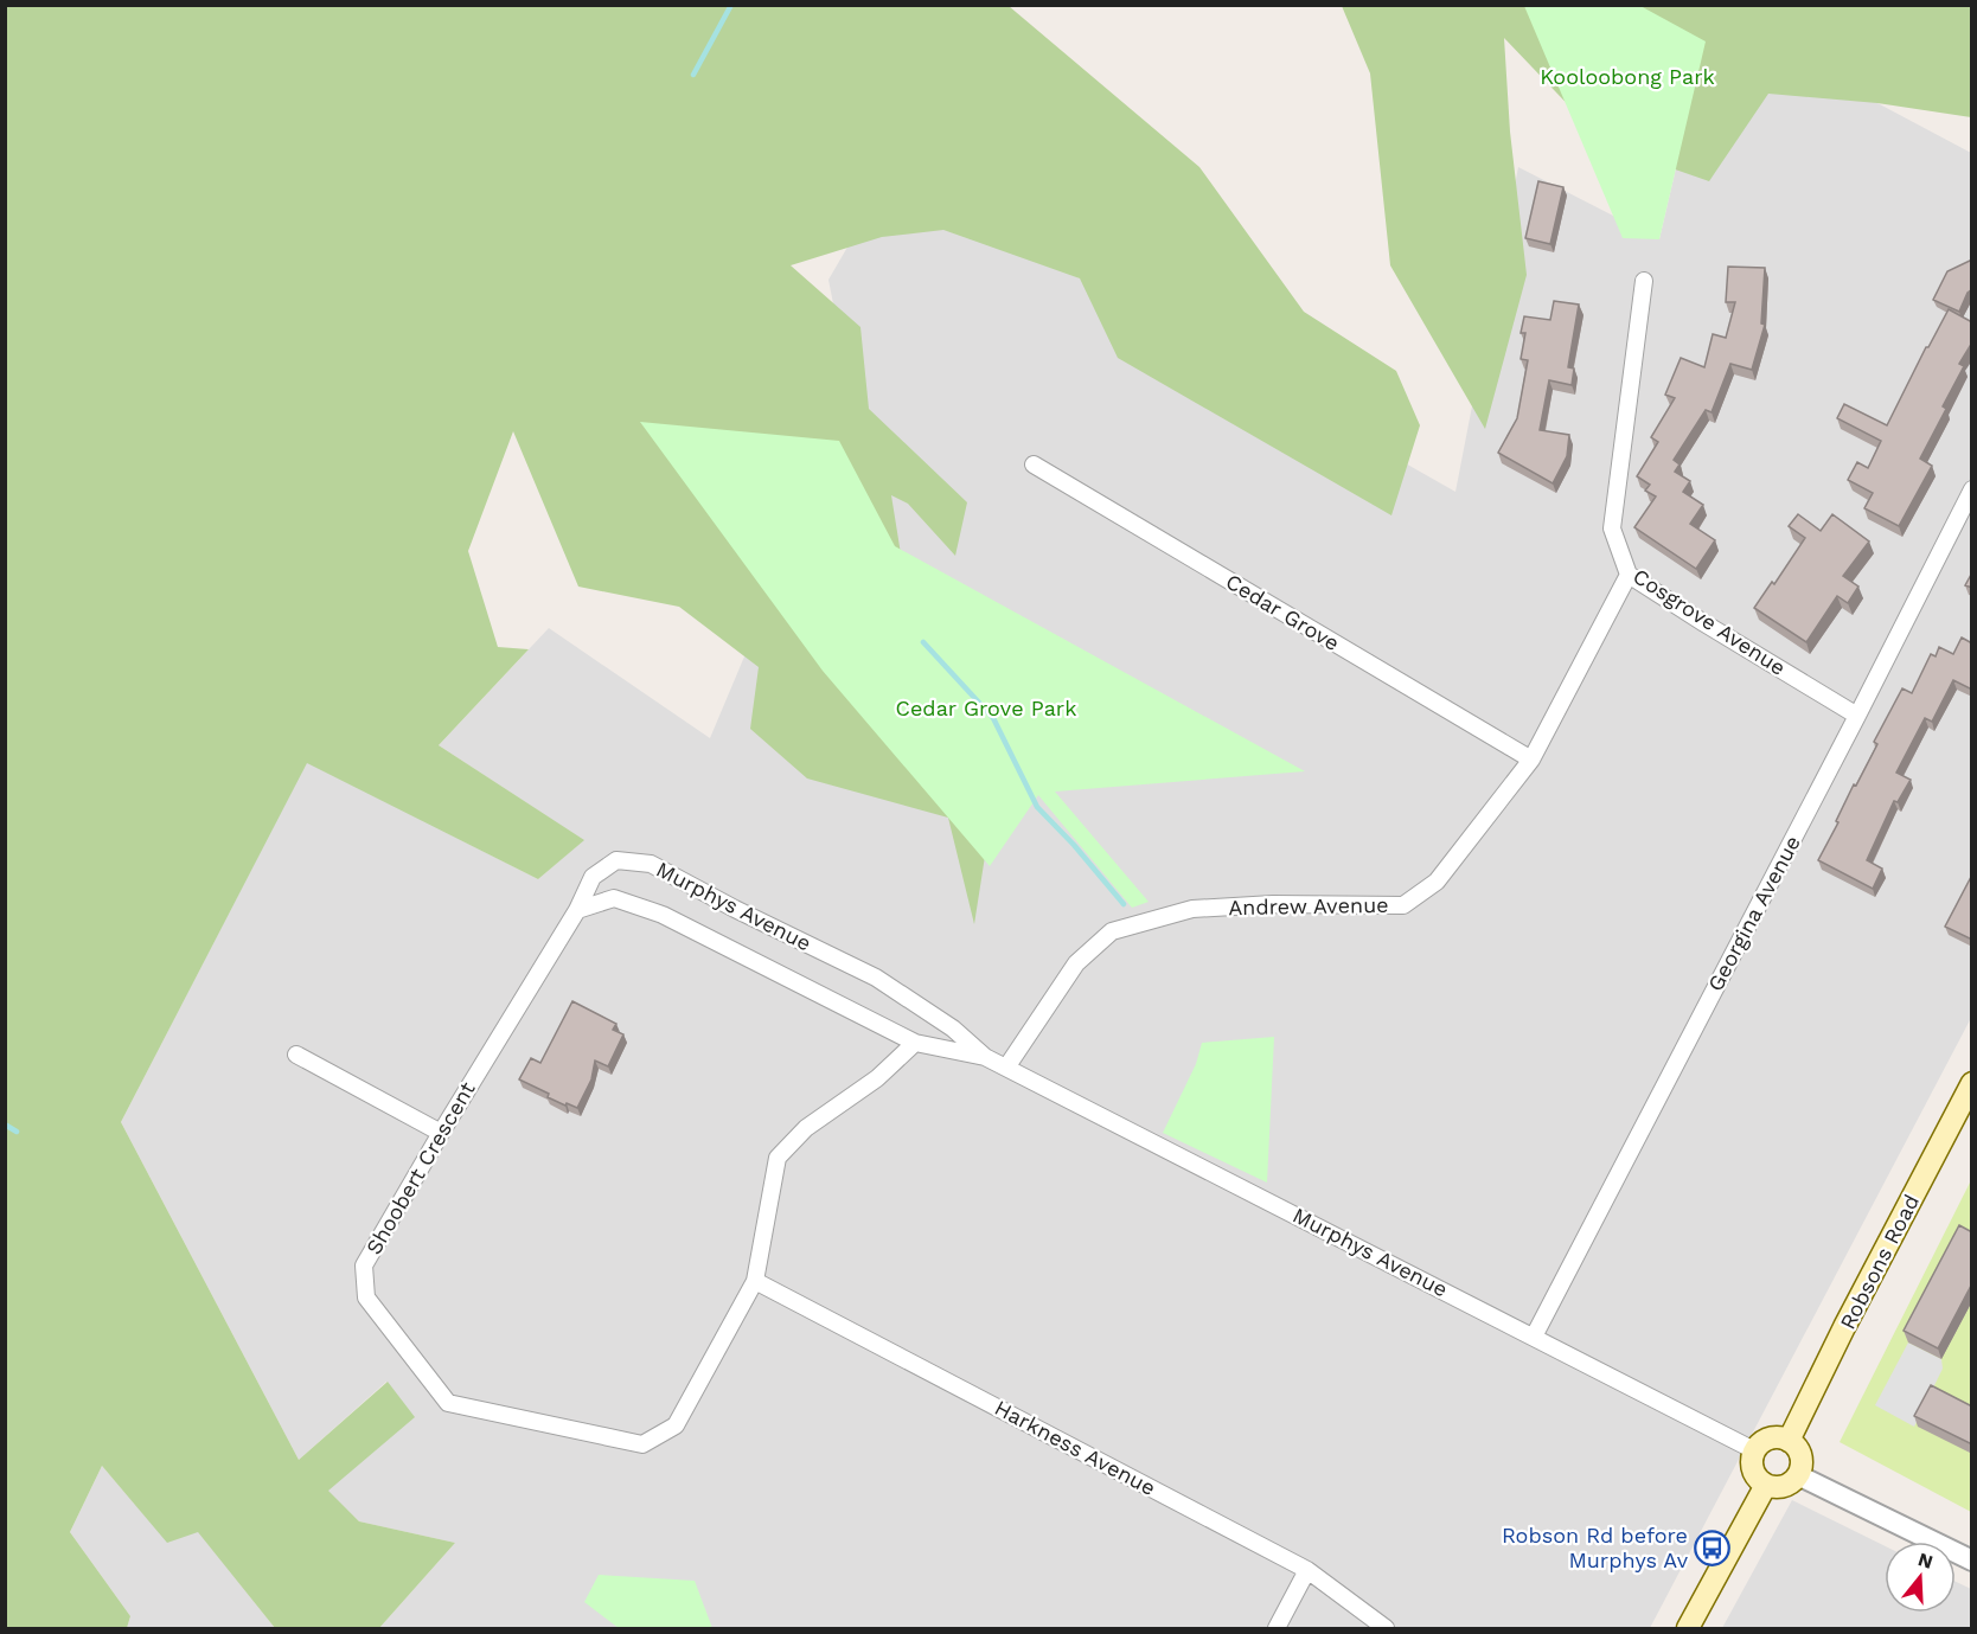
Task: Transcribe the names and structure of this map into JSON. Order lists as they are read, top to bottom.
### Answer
{
  "streets": {
    "main road": ["Robsons Road"],
    "street": [
      "Cedar Grove",
      "Cosgrove Avenue",
      "Murphys Avenue",
      "Andrew Avenue",
      "Georgina Avenue",
      "Shoobert Crescent",
      "Harkness Avenue"
    ]
  },
  "crossings": [
    ["Cedar Grove", "Andrew Avenue"],
    ["Cosgrove Avenue", "Andrew Avenue"],
    ["Cosgrove Avenue", "Georgina Avenue"],
    ["Murphys Avenue", "Andrew Avenue"],
    ["Murphys Avenue", "Georgina Avenue"],
    ["Murphys Avenue", "Shoobert Crescent"],
    ["Murphys Avenue", "Robsons Road"],
    ["Shoobert Crescent", "Harkness Avenue"]
  ],
  "parks": ["Kooloobong Park", "Cedar Grove Park"],
  "places": {
    "bus stop": ["Robson Rd before Murphys Av"]
  },
  "north": "top"
}
